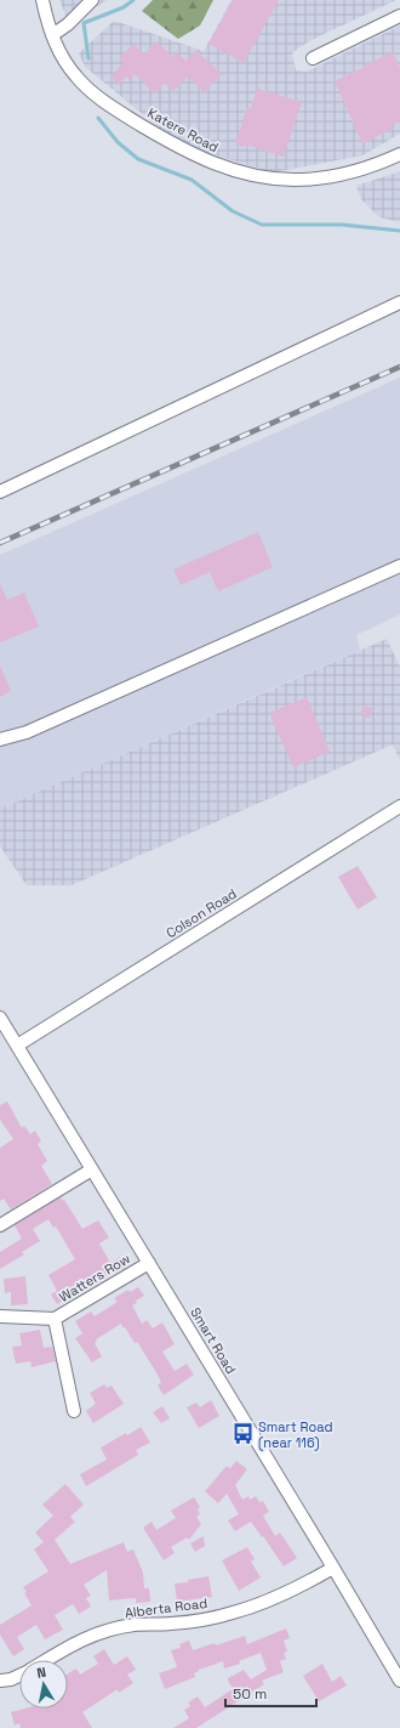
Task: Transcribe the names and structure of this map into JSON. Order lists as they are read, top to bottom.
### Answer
{
  "streets": {
    "street": [
      "Katere Road",
      "Colson Road",
      "Watters Row",
      "Smart Road",
      "Alberta Road"
    ]
  },
  "crossings": [
    ["Colson Road", "Smart Road"],
    ["Watters Row", "Smart Road"],
    ["Smart Road", "Alberta Road"]
  ],
  "places": {
    "bus stop": ["Smart Road (near 116)"]
  },
  "scale_bar": "50 m",
  "north": "top"
}
